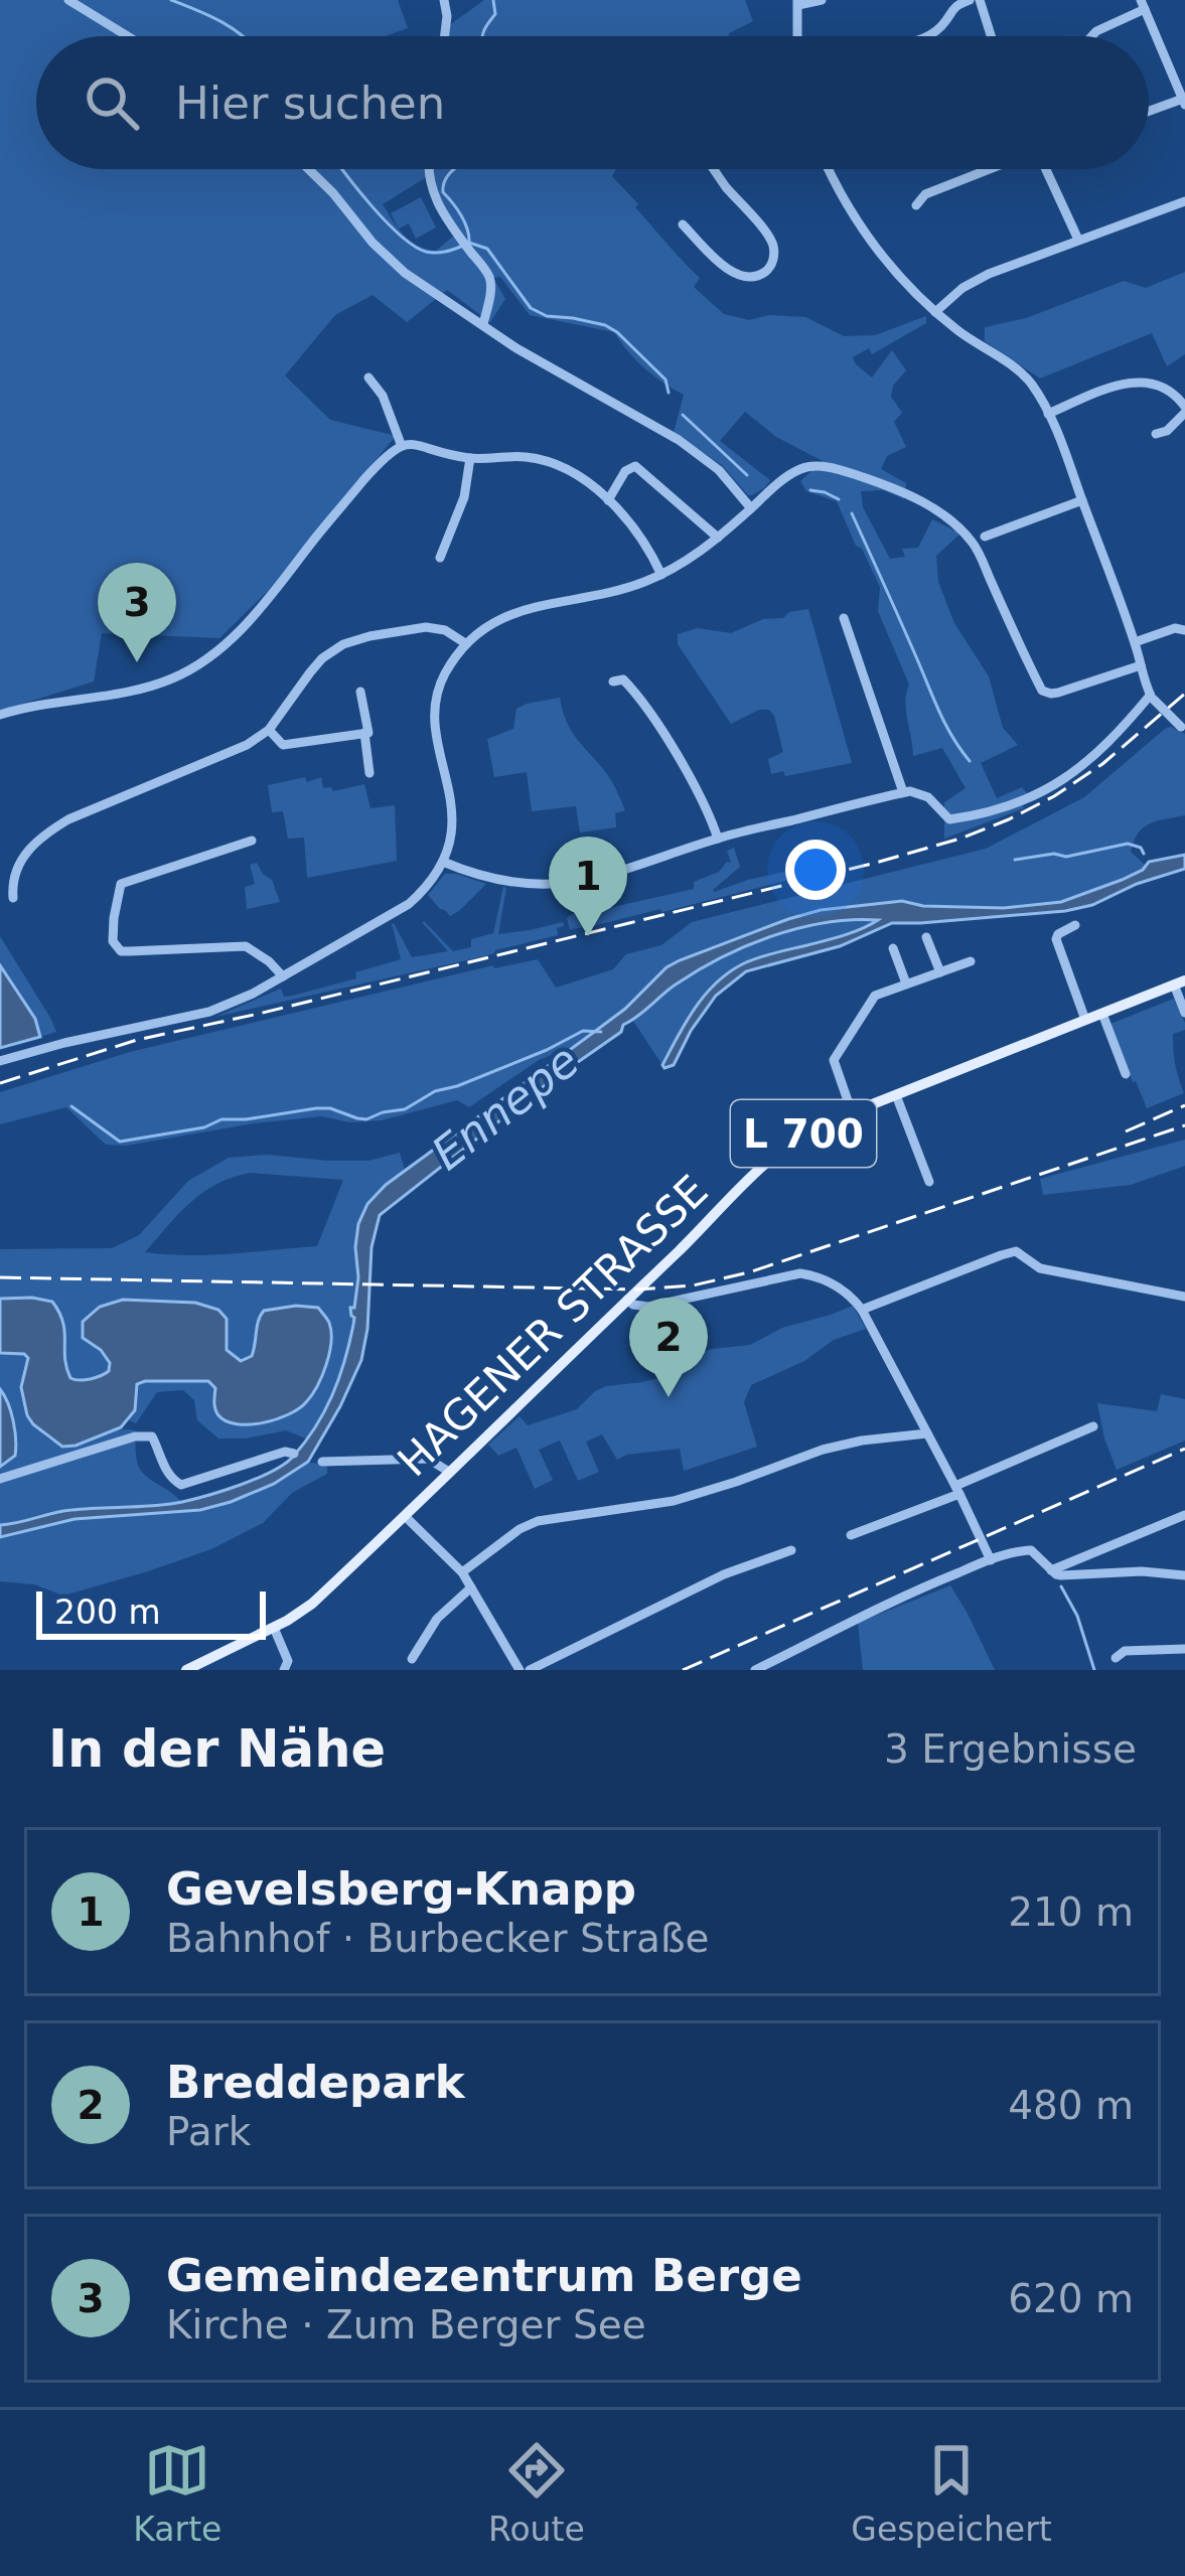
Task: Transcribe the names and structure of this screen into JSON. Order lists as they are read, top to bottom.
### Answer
{
  "streets": {
    "main road": ["L 700", "HAGENER STRASSE"]
  },
  "water": ["Ennepe"],
  "scale_bar": "200 m",
  "page": {
    "search": "Hier suchen",
    "pins": ["3", "1", "2"],
    "scale": "200 m",
    "heading": ["In der Nähe", "3 Ergebnisse"],
    "list": [
      {
        "mark": "1",
        "name": "Gevelsberg-Knapp",
        "note": "Bahnhof · Burbecker Straße",
        "value": "210 m"
      },
      {
        "mark": "2",
        "name": "Breddepark",
        "note": "Park",
        "value": "480 m"
      },
      {
        "mark": "3",
        "name": "Gemeindezentrum Berge",
        "note": "Kirche · Zum Berger See",
        "value": "620 m"
      }
    ],
    "nav": ["Karte", "Route", "Gespeichert"]
  }
}
